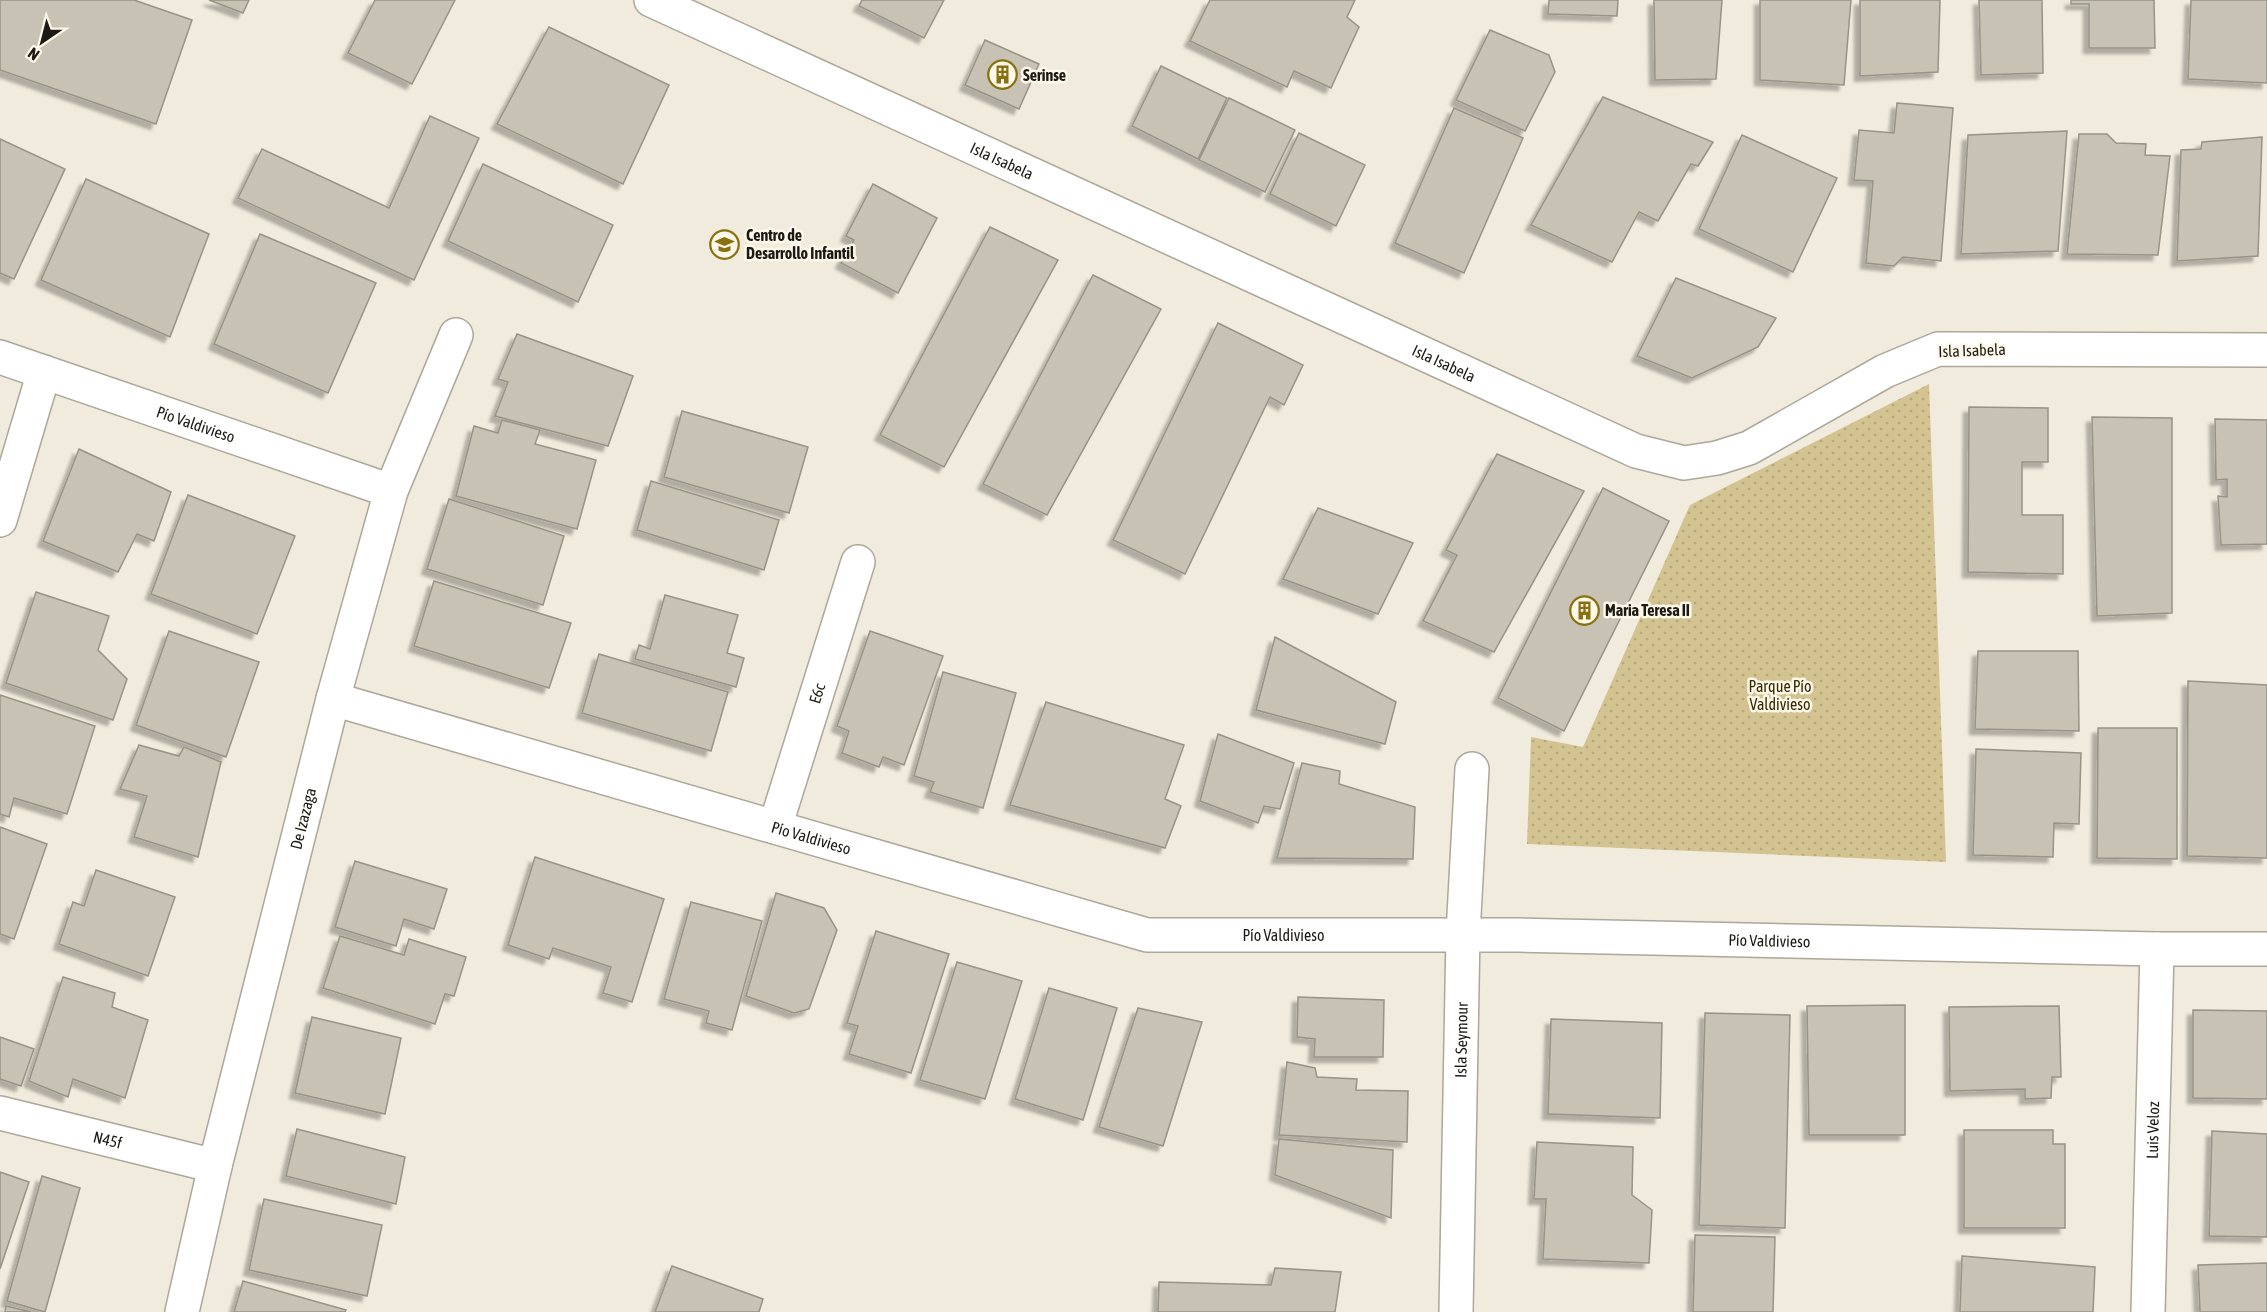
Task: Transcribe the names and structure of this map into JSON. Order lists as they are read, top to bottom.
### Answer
{
  "streets": {
    "street": [
      "Isla Isabela",
      "Pío Valdivieso",
      "E6c",
      "De Izazaga",
      "Isla Seymour",
      "Luis Veloz",
      "N45f"
    ]
  },
  "crossings": [
    ["Pío Valdivieso", "E6c"],
    ["Pío Valdivieso", "De Izazaga"],
    ["Pío Valdivieso", "Isla Seymour"],
    ["Pío Valdivieso", "Luis Veloz"],
    ["De Izazaga", "N45f"]
  ],
  "parks": ["Parque Pío Valdivieso"],
  "places": {
    "building": ["Serinse", "Maria Teresa II"],
    "school or university": ["Centro de Desarrollo Infantil"]
  },
  "north": "bottom left"
}
